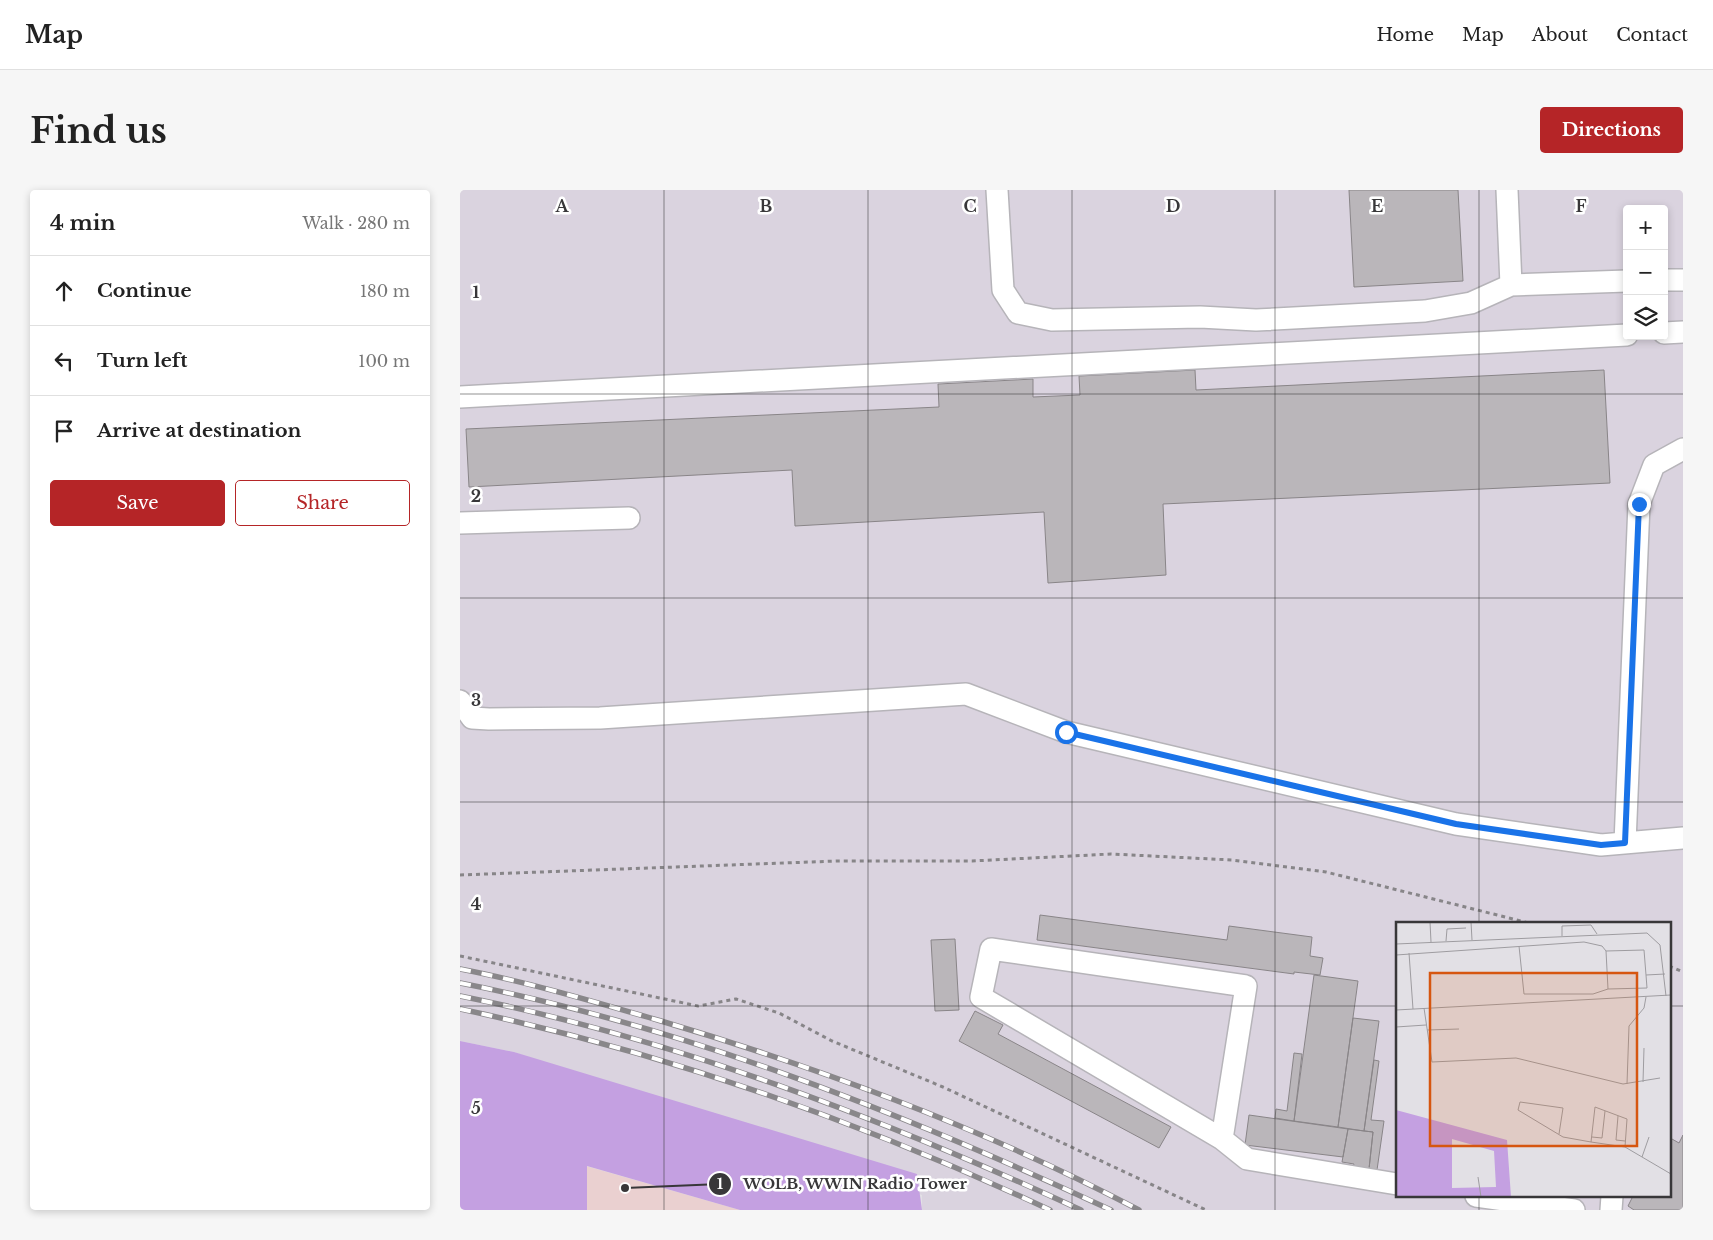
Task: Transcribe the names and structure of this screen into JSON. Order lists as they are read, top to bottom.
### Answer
{
  "places": ["WOLB, WWIN Radio Tower"],
  "page": {
    "header": "Map",
    "nav": [
      "Home",
      "Map",
      "About",
      "Contact"
    ],
    "buttons": [
      "Directions",
      ["Save", "Share"]
    ],
    "title": "Find us",
    "heading": ["4 min", "Walk · 280 m"],
    "map_buttons": ["+", "−"],
    "list": [
      ["Continue", "180 m"],
      ["Turn left", "100 m"],
      "Arrive at destination"
    ]
  },
  "grid": {
    "columns": [
      "A",
      "B",
      "C",
      "D",
      "E",
      "F"
    ],
    "rows": [
      "1",
      "2",
      "3",
      "4",
      "5"
    ]
  }
}
